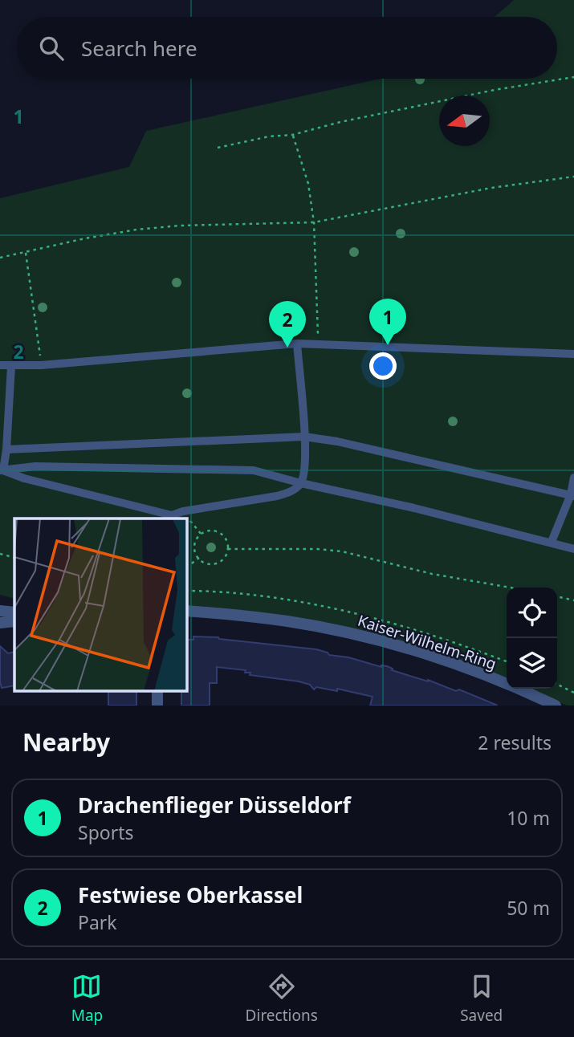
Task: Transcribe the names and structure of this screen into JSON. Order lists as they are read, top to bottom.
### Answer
{
  "streets": {
    "street": ["Kaiser-Wilhelm-Ring"]
  },
  "north": "left",
  "page": {
    "search": "Search here",
    "pins": ["1", "2"],
    "heading": ["Nearby", "2 results"],
    "list": [
      {
        "mark": "1",
        "name": "Drachenflieger Düsseldorf",
        "note": "Sports",
        "value": "10 m"
      },
      {
        "mark": "2",
        "name": "Festwiese Oberkassel",
        "note": "Park",
        "value": "50 m"
      }
    ],
    "nav": ["Map", "Directions", "Saved"]
  },
  "grid": {
    "rows": ["1", "2"]
  }
}
